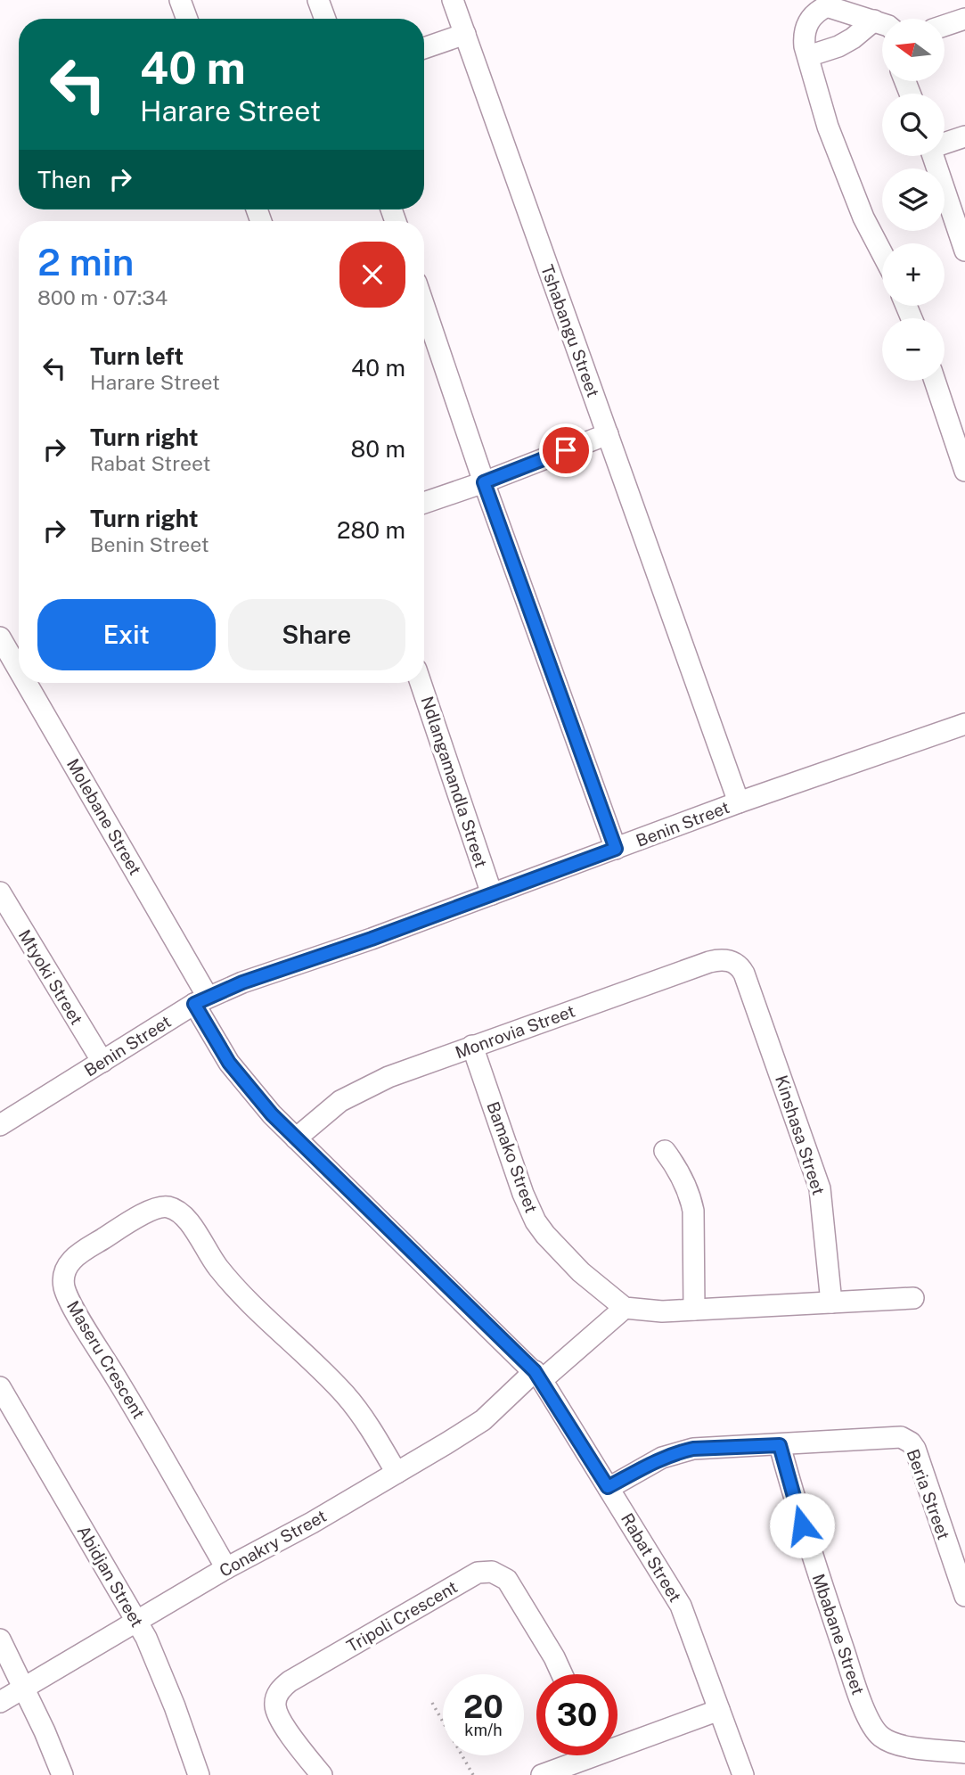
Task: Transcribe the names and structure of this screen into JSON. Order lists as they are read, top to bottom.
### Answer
{
  "streets": {
    "street": [
      "Tshabangu Street",
      "Ndlangamandla Street",
      "Molebane Street",
      "Benin Street",
      "Mtyoki Street",
      "Monrovia Street",
      "Kinshasa Street",
      "Bamako Street",
      "Maseru Crescent",
      "Beria Street",
      "Conakry Street",
      "Rabat Street",
      "Abidjan Street",
      "Tripoli Crescent",
      "Mbabane Street"
    ]
  },
  "crossings": [
    ["Tshabangu Street", "Benin Street"],
    ["Ndlangamandla Street", "Benin Street"],
    ["Molebane Street", "Benin Street"],
    ["Molebane Street", "Rabat Street"],
    ["Benin Street", "Mtyoki Street"],
    ["Benin Street", "Rabat Street"],
    ["Monrovia Street", "Kinshasa Street"],
    ["Monrovia Street", "Bamako Street"],
    ["Monrovia Street", "Rabat Street"],
    ["Maseru Crescent", "Conakry Street"],
    ["Beria Street", "Mbabane Street"],
    ["Conakry Street", "Rabat Street"],
    ["Conakry Street", "Abidjan Street"]
  ],
  "north": "left",
  "page": {
    "map_buttons": ["+", "−"],
    "turn": ["40 m", "Harare Street"],
    "then": "Then",
    "heading": ["2 min", "800 m · 07:34"],
    "list": [
      {
        "name": "Turn left",
        "note": "Harare Street",
        "value": "40 m"
      },
      {
        "name": "Turn right",
        "note": "Rabat Street",
        "value": "80 m"
      },
      {
        "name": "Turn right",
        "note": "Benin Street",
        "value": "280 m"
      }
    ],
    "buttons": ["Exit", "Share"],
    "speed": "20 km/h",
    "limit": "30"
  }
}
